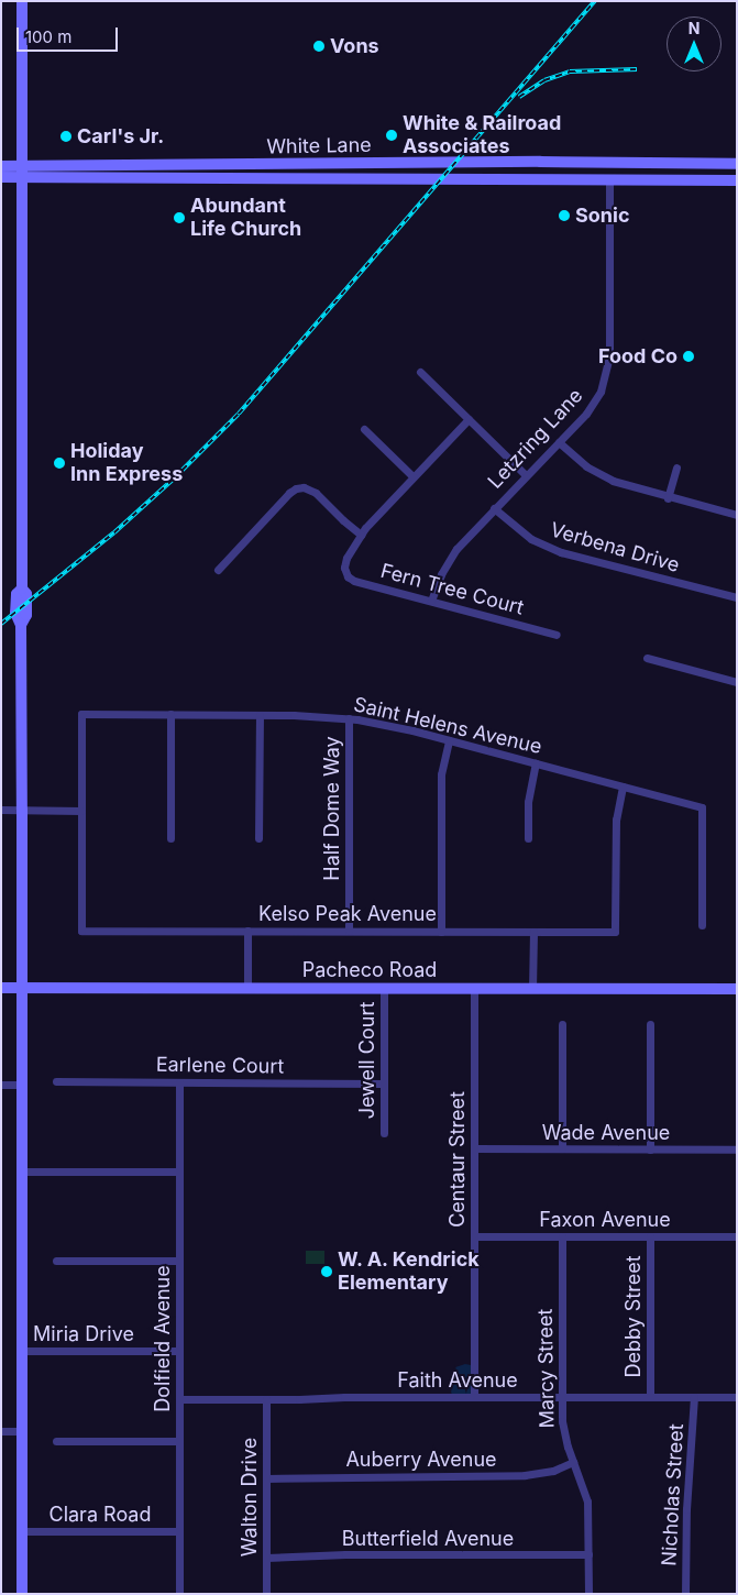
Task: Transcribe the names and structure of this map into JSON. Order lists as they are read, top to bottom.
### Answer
{
  "streets": {
    "street": [
      "White Lane",
      "Letzring Lane",
      "Verbena Drive",
      "Fern Tree Court",
      "Saint Helens Avenue",
      "Half Dome Way",
      "Kelso Peak Avenue",
      "Pacheco Road",
      "Jewell Court",
      "Earlene Court",
      "Wade Avenue",
      "Centaur Street",
      "Faxon Avenue",
      "Debby Street",
      "Miria Drive",
      "Dolfield Avenue",
      "Marcy Street",
      "Faith Avenue",
      "Auberry Avenue",
      "Nicholas Street",
      "Walton Drive",
      "Clara Road",
      "Butterfield Avenue"
    ]
  },
  "crossings": [
    ["White Lane", "Letzring Lane"],
    ["Letzring Lane", "Verbena Drive"],
    ["Letzring Lane", "Fern Tree Court"],
    ["Saint Helens Avenue", "Half Dome Way"],
    ["Saint Helens Avenue", "Kelso Peak Avenue"],
    ["Half Dome Way", "Kelso Peak Avenue"],
    ["Pacheco Road", "Jewell Court"],
    ["Pacheco Road", "Centaur Street"],
    ["Jewell Court", "Earlene Court"],
    ["Earlene Court", "Dolfield Avenue"],
    ["Wade Avenue", "Centaur Street"],
    ["Centaur Street", "Faxon Avenue"],
    ["Centaur Street", "Faith Avenue"],
    ["Faxon Avenue", "Debby Street"],
    ["Faxon Avenue", "Marcy Street"],
    ["Debby Street", "Faith Avenue"],
    ["Miria Drive", "Dolfield Avenue"],
    ["Dolfield Avenue", "Faith Avenue"],
    ["Dolfield Avenue", "Clara Road"],
    ["Marcy Street", "Faith Avenue"],
    ["Marcy Street", "Auberry Avenue"],
    ["Marcy Street", "Butterfield Avenue"],
    ["Faith Avenue", "Nicholas Street"],
    ["Faith Avenue", "Walton Drive"],
    ["Auberry Avenue", "Walton Drive"],
    ["Walton Drive", "Butterfield Avenue"]
  ],
  "places": [
    "Vons",
    "White & Railroad Associates",
    "Carl's Jr.",
    "Sonic",
    "Abundant Life Church",
    "Food Co",
    "Holiday Inn Express",
    "W. A. Kendrick Elementary"
  ],
  "scale_bar": "100 m",
  "north": "top"
}
